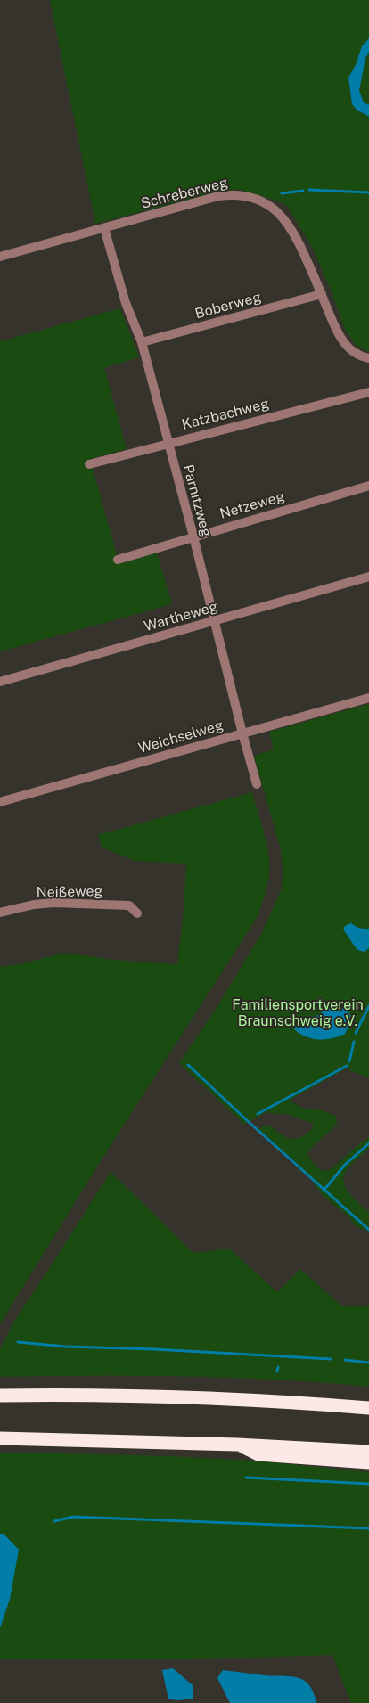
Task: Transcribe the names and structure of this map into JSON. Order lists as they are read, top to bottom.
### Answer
{
  "streets": {
    "street": [
      "Schreberweg",
      "Boberweg",
      "Katzbachweg",
      "Parnitzweg",
      "Netzeweg",
      "Wartheweg",
      "Weichselweg",
      "Neißeweg"
    ]
  },
  "crossings": [
    ["Schreberweg", "Boberweg"],
    ["Schreberweg", "Parnitzweg"],
    ["Boberweg", "Parnitzweg"],
    ["Katzbachweg", "Parnitzweg"],
    ["Parnitzweg", "Netzeweg"],
    ["Parnitzweg", "Wartheweg"],
    ["Parnitzweg", "Weichselweg"]
  ],
  "parks": ["Familiensportverein Braunschweig e.V."]
}
